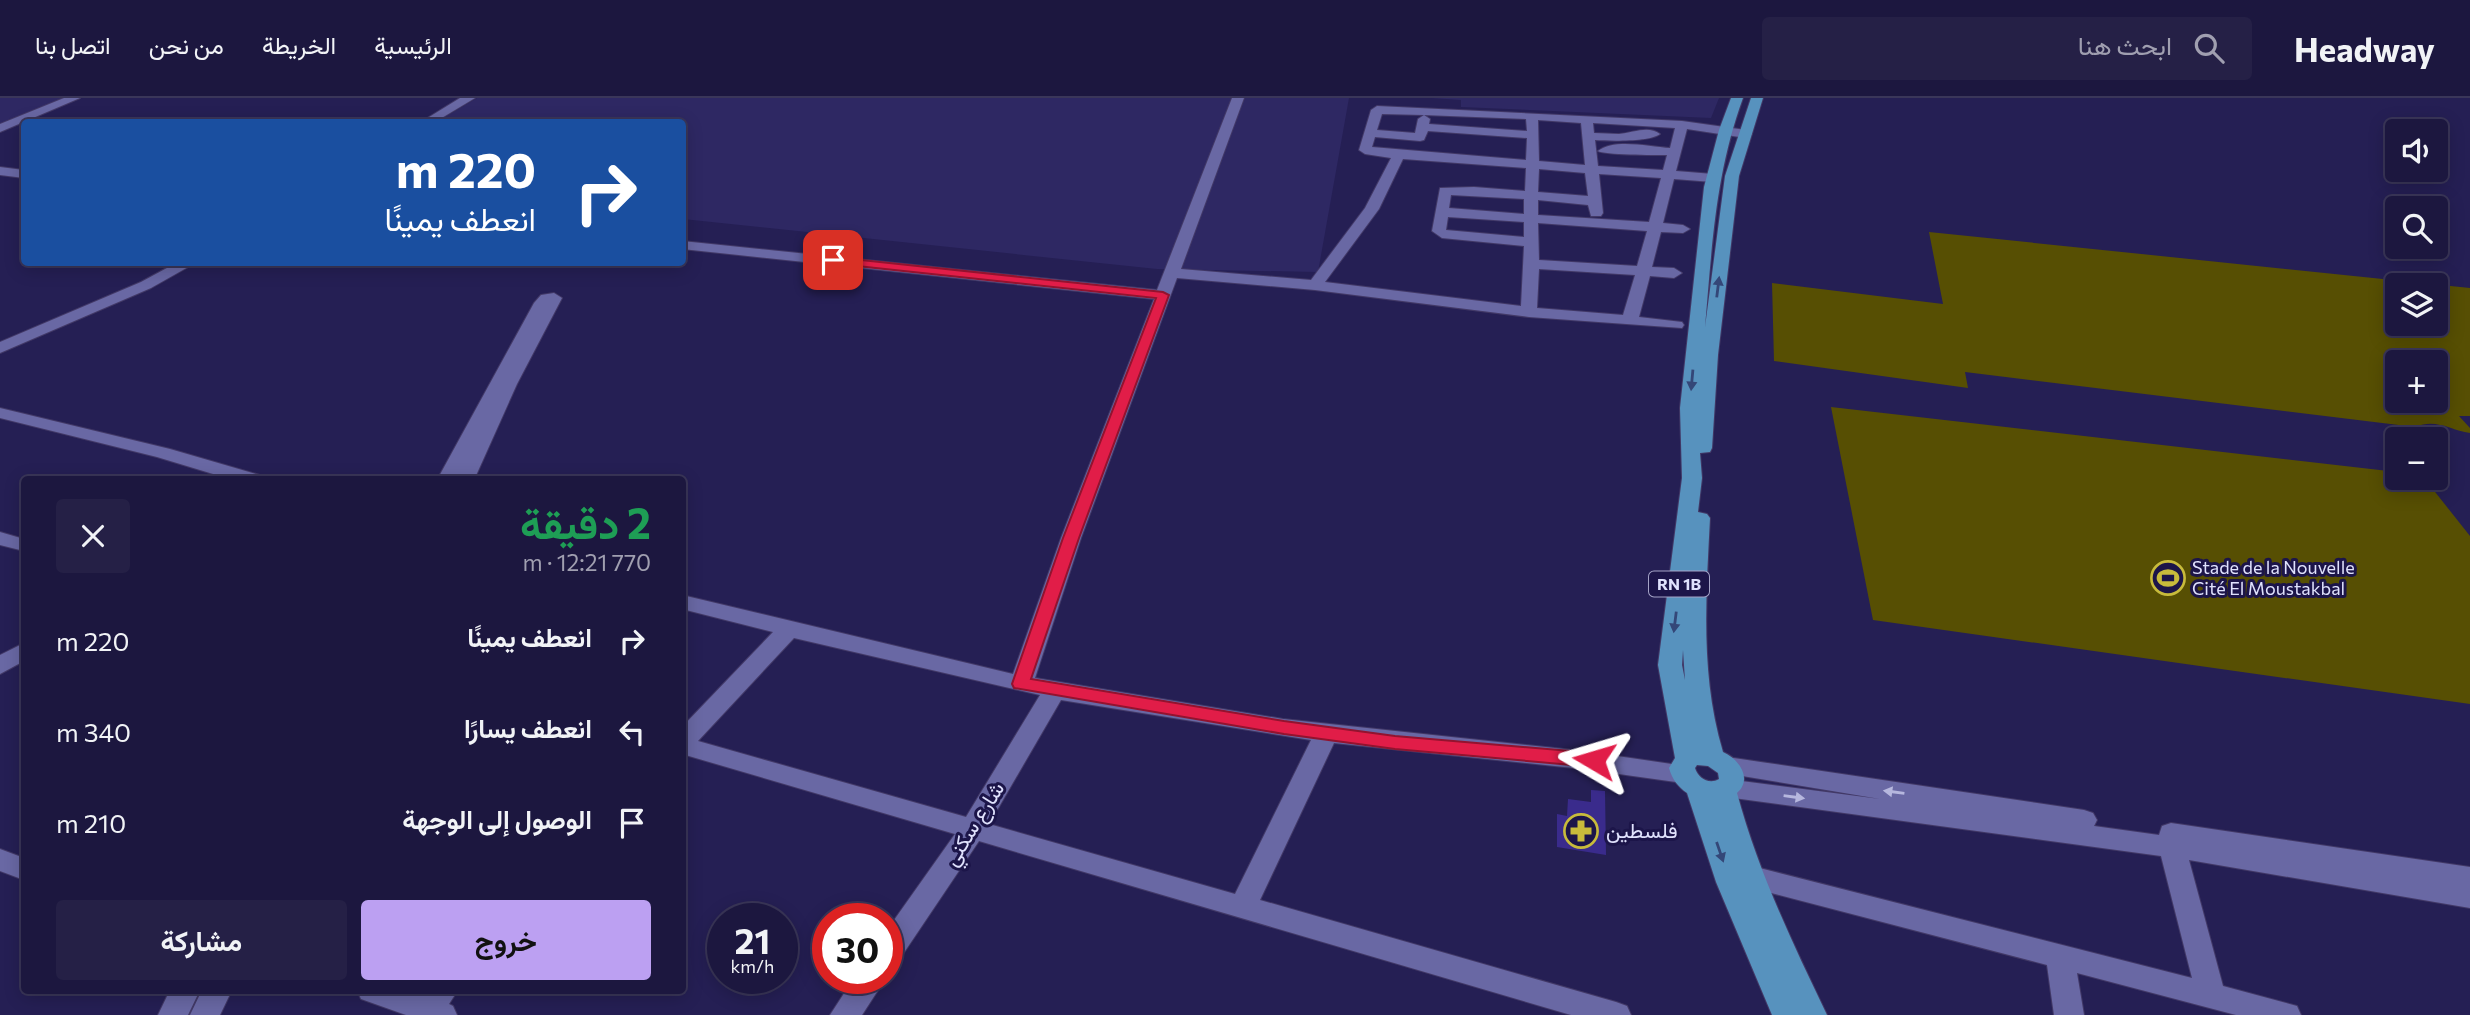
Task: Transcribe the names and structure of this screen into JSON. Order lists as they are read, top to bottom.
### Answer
{
  "streets": {
    "main road": ["RN 1B"],
    "street": ["شارع سكني"]
  },
  "places": {
    "sports": ["Stade de la Nouvelle Cité El Moustakbal"],
    "pharmacy": ["فلسطين"]
  },
  "page": {
    "header": "Headway",
    "search": "ابحث هنا",
    "nav": [
      "الرئيسية",
      "الخريطة",
      "من نحن",
      "اتصل بنا"
    ],
    "map_buttons": ["+", "−"],
    "turn": ["220 m", "انعطف يمينًا"],
    "heading": ["2 دقيقة", "770 m · 12:21"],
    "list": [
      {
        "name": "انعطف يمينًا",
        "value": "220 m"
      },
      {
        "name": "انعطف يسارًا",
        "value": "340 m"
      },
      {
        "name": "الوصول إلى الوجهة",
        "value": "210 m"
      }
    ],
    "buttons": ["خروج", "مشاركة"],
    "speed": "21 km/h",
    "limit": "30"
  }
}
